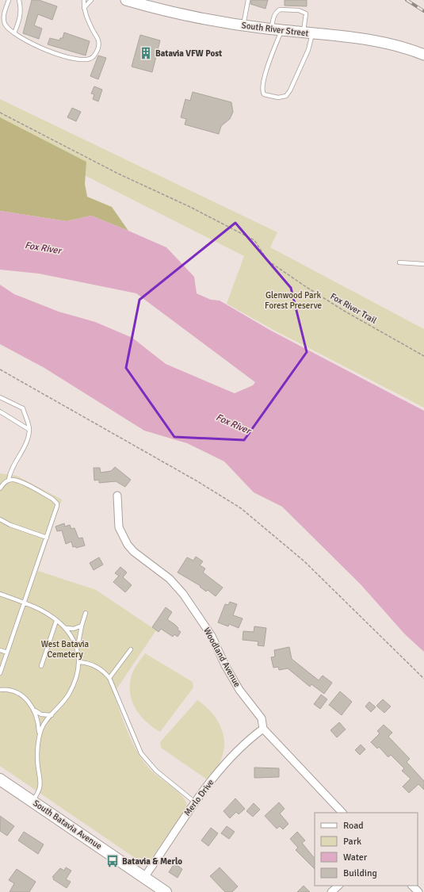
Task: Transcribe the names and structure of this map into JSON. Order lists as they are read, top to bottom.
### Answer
{
  "streets": {
    "main road": ["South River Street", "South Batavia Avenue"],
    "street": ["Woodland Avenue", "Merlo Drive"],
    "path": ["Fox River Trail"]
  },
  "crossings": [
    ["Woodland Avenue", "Merlo Drive"],
    ["Merlo Drive", "South Batavia Avenue"]
  ],
  "water": ["Fox River"],
  "parks": ["Glenwood Park Forest Preserve", "West Batavia Cemetery"],
  "places": {
    "building": ["Batavia VFW Post"],
    "bus stop": ["Batavia & Merlo"]
  },
  "legend": [
    "Road",
    "Park",
    "Water",
    "Building"
  ]
}
